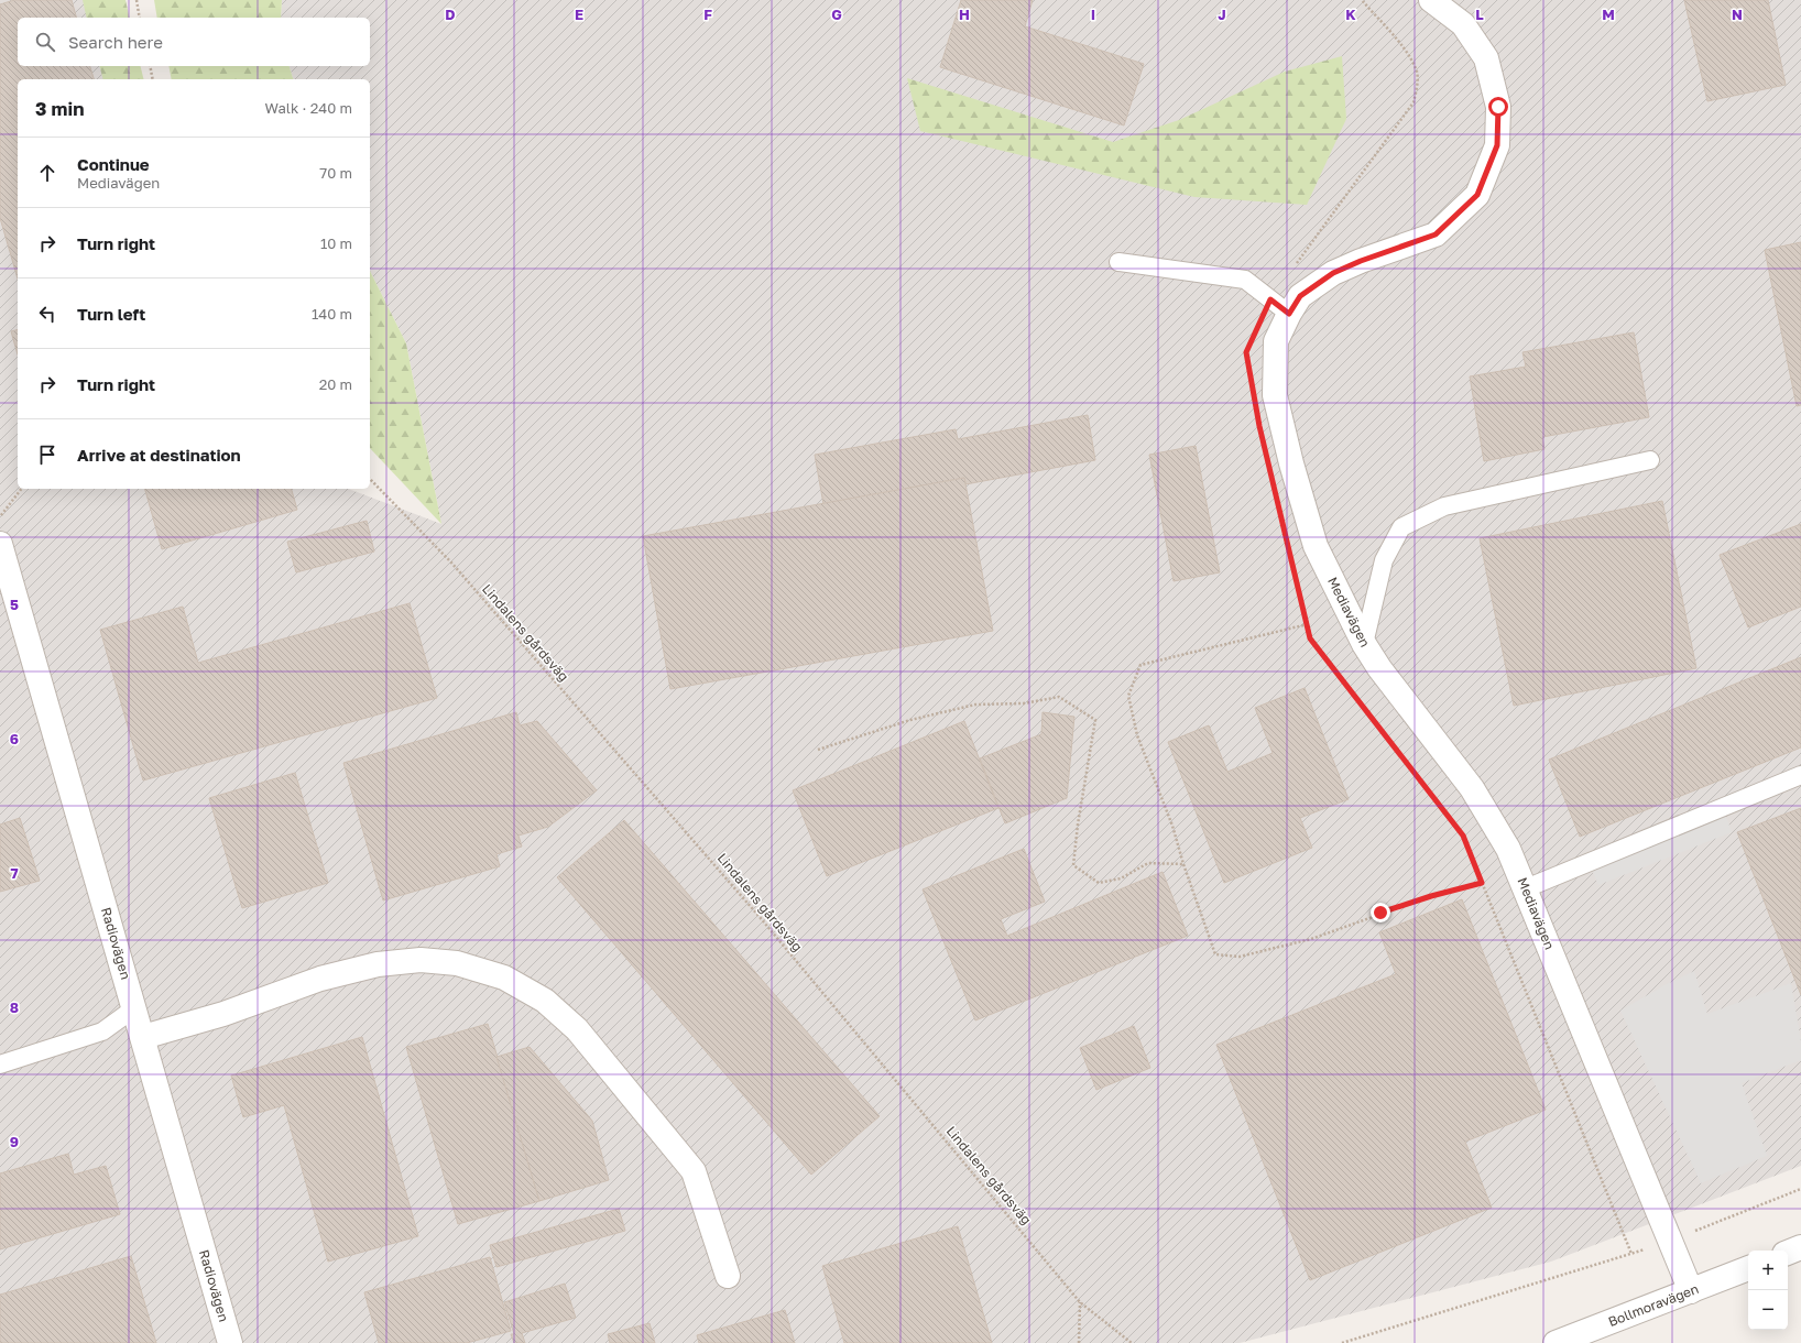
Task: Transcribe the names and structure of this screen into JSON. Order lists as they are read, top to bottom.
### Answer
{
  "streets": {
    "street": ["Mediavägen", "Radiovägen", "Bollmoravägen"],
    "path": ["Lindalens gårdsväg"]
  },
  "crossings": [
    ["Mediavägen", "Bollmoravägen"]
  ],
  "page": {
    "search": "Search here",
    "heading": ["3 min", "Walk · 240 m"],
    "list": [
      ["Continue", "Mediavägen", "70 m"],
      ["Turn right", "10 m"],
      ["Turn left", "140 m"],
      ["Turn right", "20 m"],
      "Arrive at destination"
    ],
    "map_buttons": ["+", "−"]
  },
  "grid": {
    "columns": [
      "D",
      "E",
      "F",
      "G",
      "H",
      "I",
      "J",
      "K",
      "L",
      "M",
      "N"
    ],
    "rows": [
      "5",
      "6",
      "7",
      "8",
      "9"
    ]
  }
}
